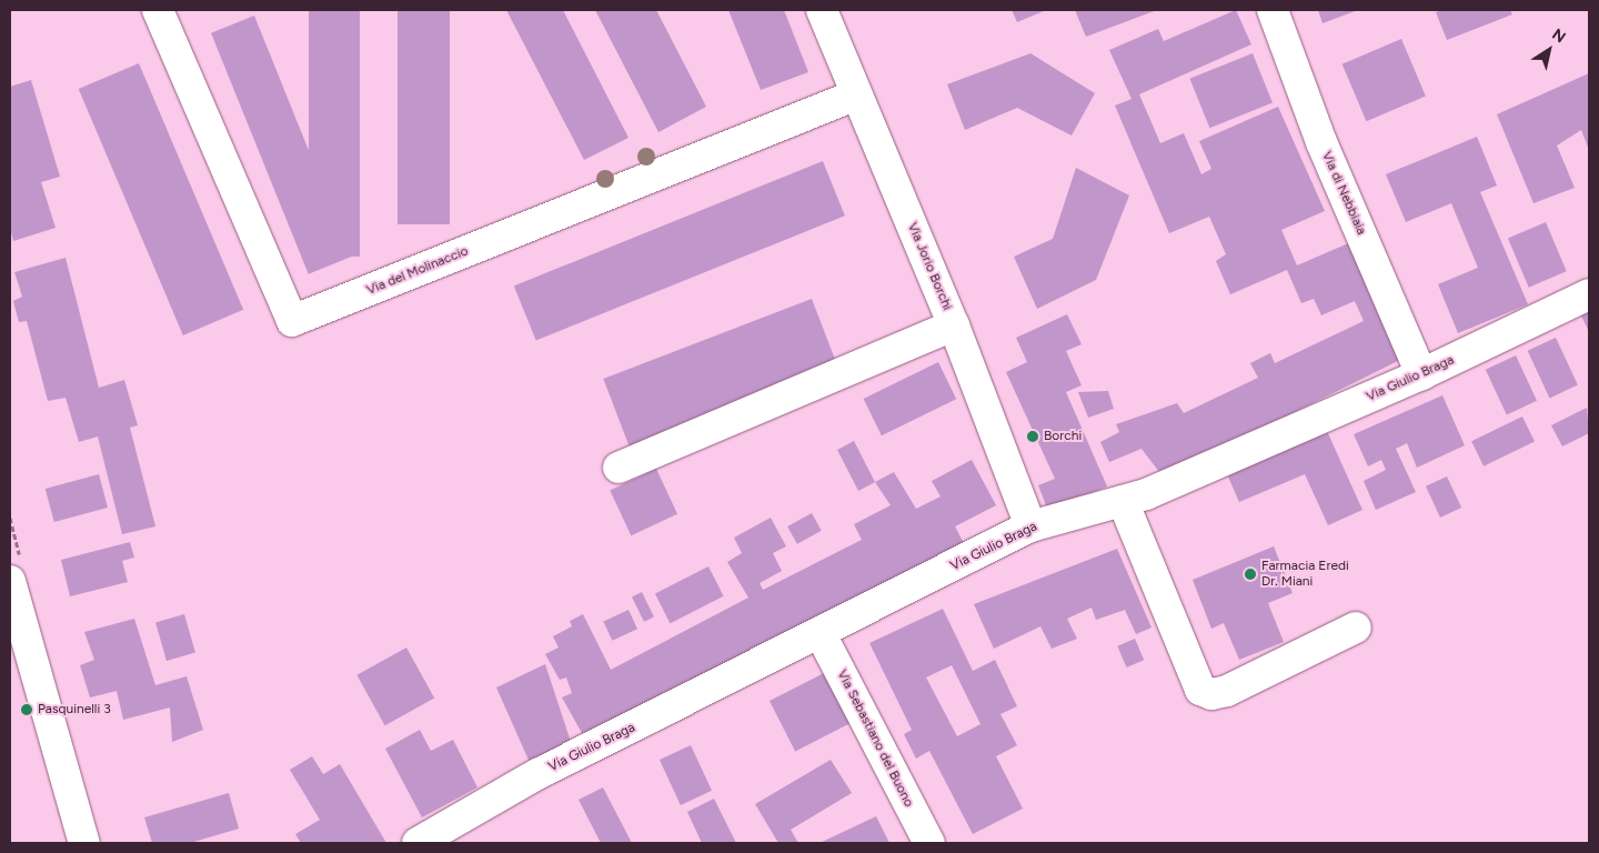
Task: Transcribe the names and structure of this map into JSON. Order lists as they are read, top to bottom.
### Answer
{
  "streets": {
    "street": [
      "Via di Nebbiaia",
      "Via Jorio Borchi",
      "Via del Molinaccio",
      "Via Giulio Braga",
      "Via Sebastiano del Buono"
    ]
  },
  "crossings": [
    ["Via di Nebbiaia", "Via Giulio Braga"],
    ["Via Jorio Borchi", "Via del Molinaccio"],
    ["Via Jorio Borchi", "Via Giulio Braga"],
    ["Via Giulio Braga", "Via Sebastiano del Buono"]
  ],
  "places": ["Borchi", "Farmacia Eredi Dr. Miani", "Pasquinelli 3"],
  "north": "top right"
}
